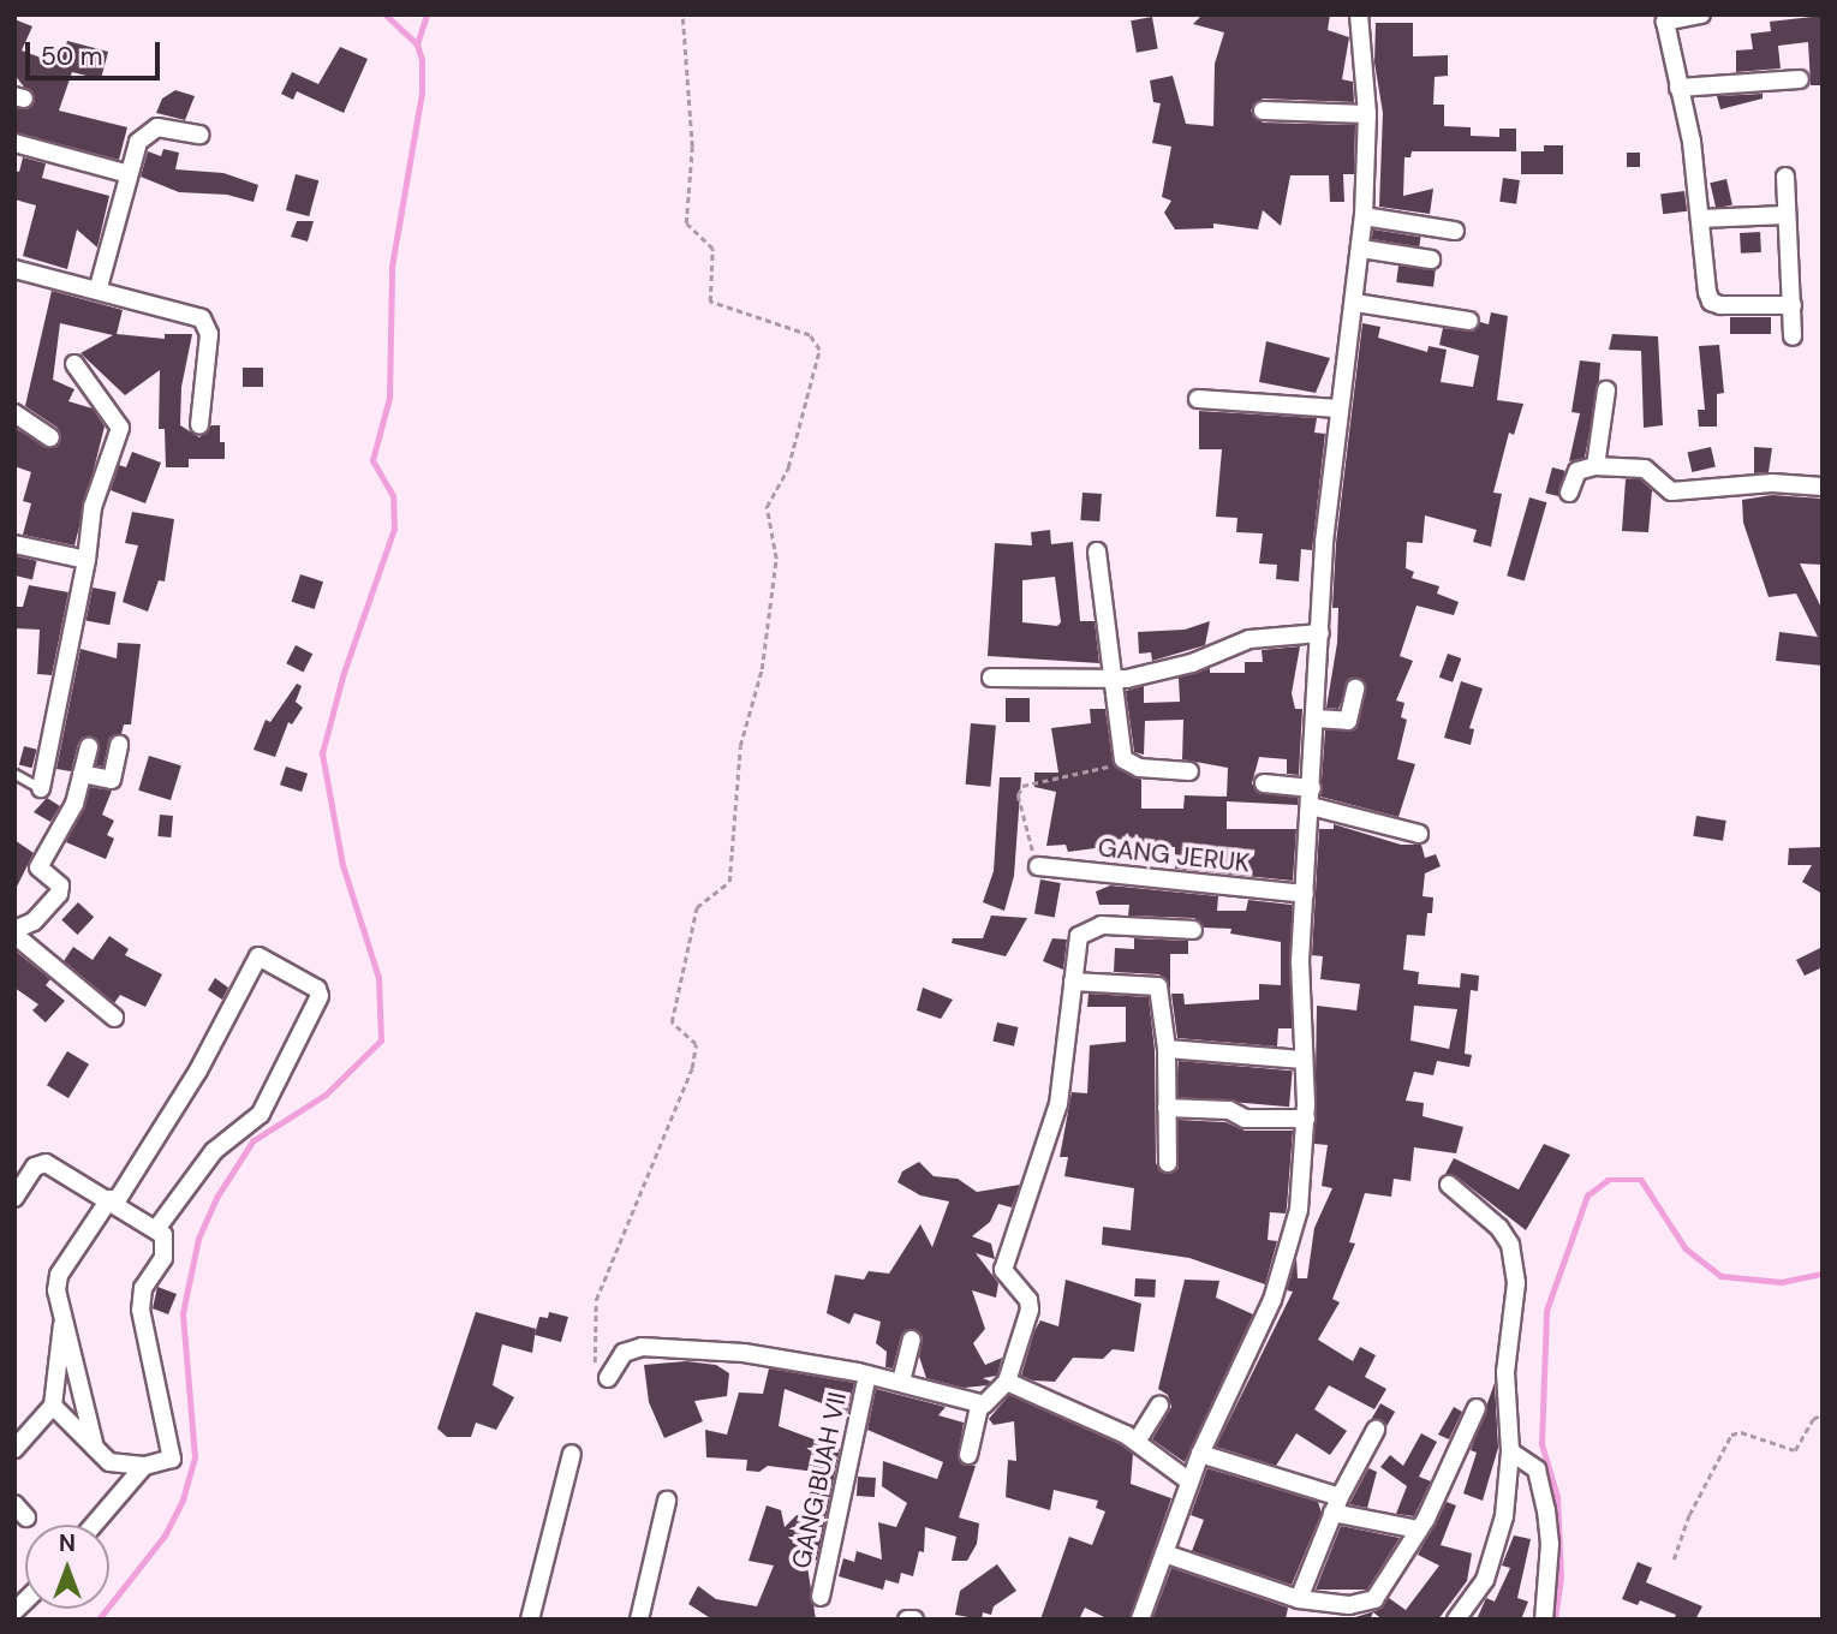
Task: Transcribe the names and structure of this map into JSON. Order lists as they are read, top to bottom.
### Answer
{
  "streets": {
    "street": ["GANG JERUK", "GANG BUAH VII"]
  },
  "scale_bar": "50 m",
  "north": "top"
}
